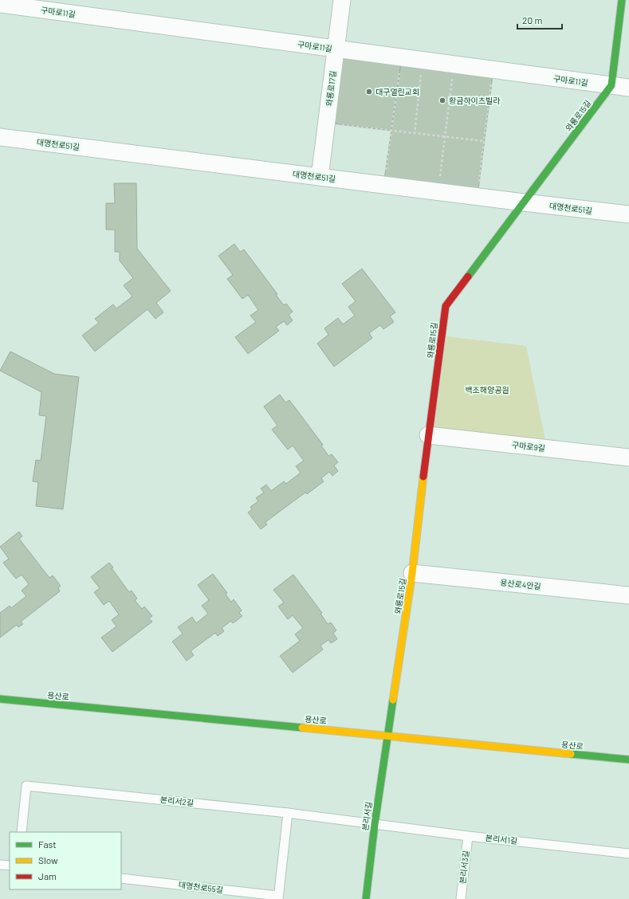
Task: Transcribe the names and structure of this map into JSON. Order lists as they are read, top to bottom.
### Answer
{
  "streets": {
    "street": [
      "구마로11길",
      "와룡로17길",
      "와룡로15길",
      "대명천로51길",
      "구마로9길",
      "용산로4안길",
      "용산로",
      "본리서길"
    ],
    "lane": [
      "본리서2길",
      "본리서1길",
      "본리서3길",
      "대명천로55길"
    ]
  },
  "crossings": [
    ["구마로11길", "와룡로17길"],
    ["구마로11길", "와룡로15길"],
    ["와룡로17길", "대명천로51길"],
    ["와룡로15길", "대명천로51길"],
    ["와룡로15길", "구마로9길"],
    ["와룡로15길", "용산로4안길"],
    ["와룡로15길", "용산로"],
    ["와룡로15길", "본리서길"],
    ["용산로", "본리서길"],
    ["본리서2길", "본리서길"],
    ["본리서2길", "본리서1길"],
    ["본리서길", "본리서1길"],
    ["본리서1길", "본리서3길"]
  ],
  "parks": ["백조해양공원"],
  "places": ["대구열린교회", "황금하이츠빌라"],
  "legend": ["Fast", "Slow", "Jam"],
  "scale_bar": "20 m"
}
